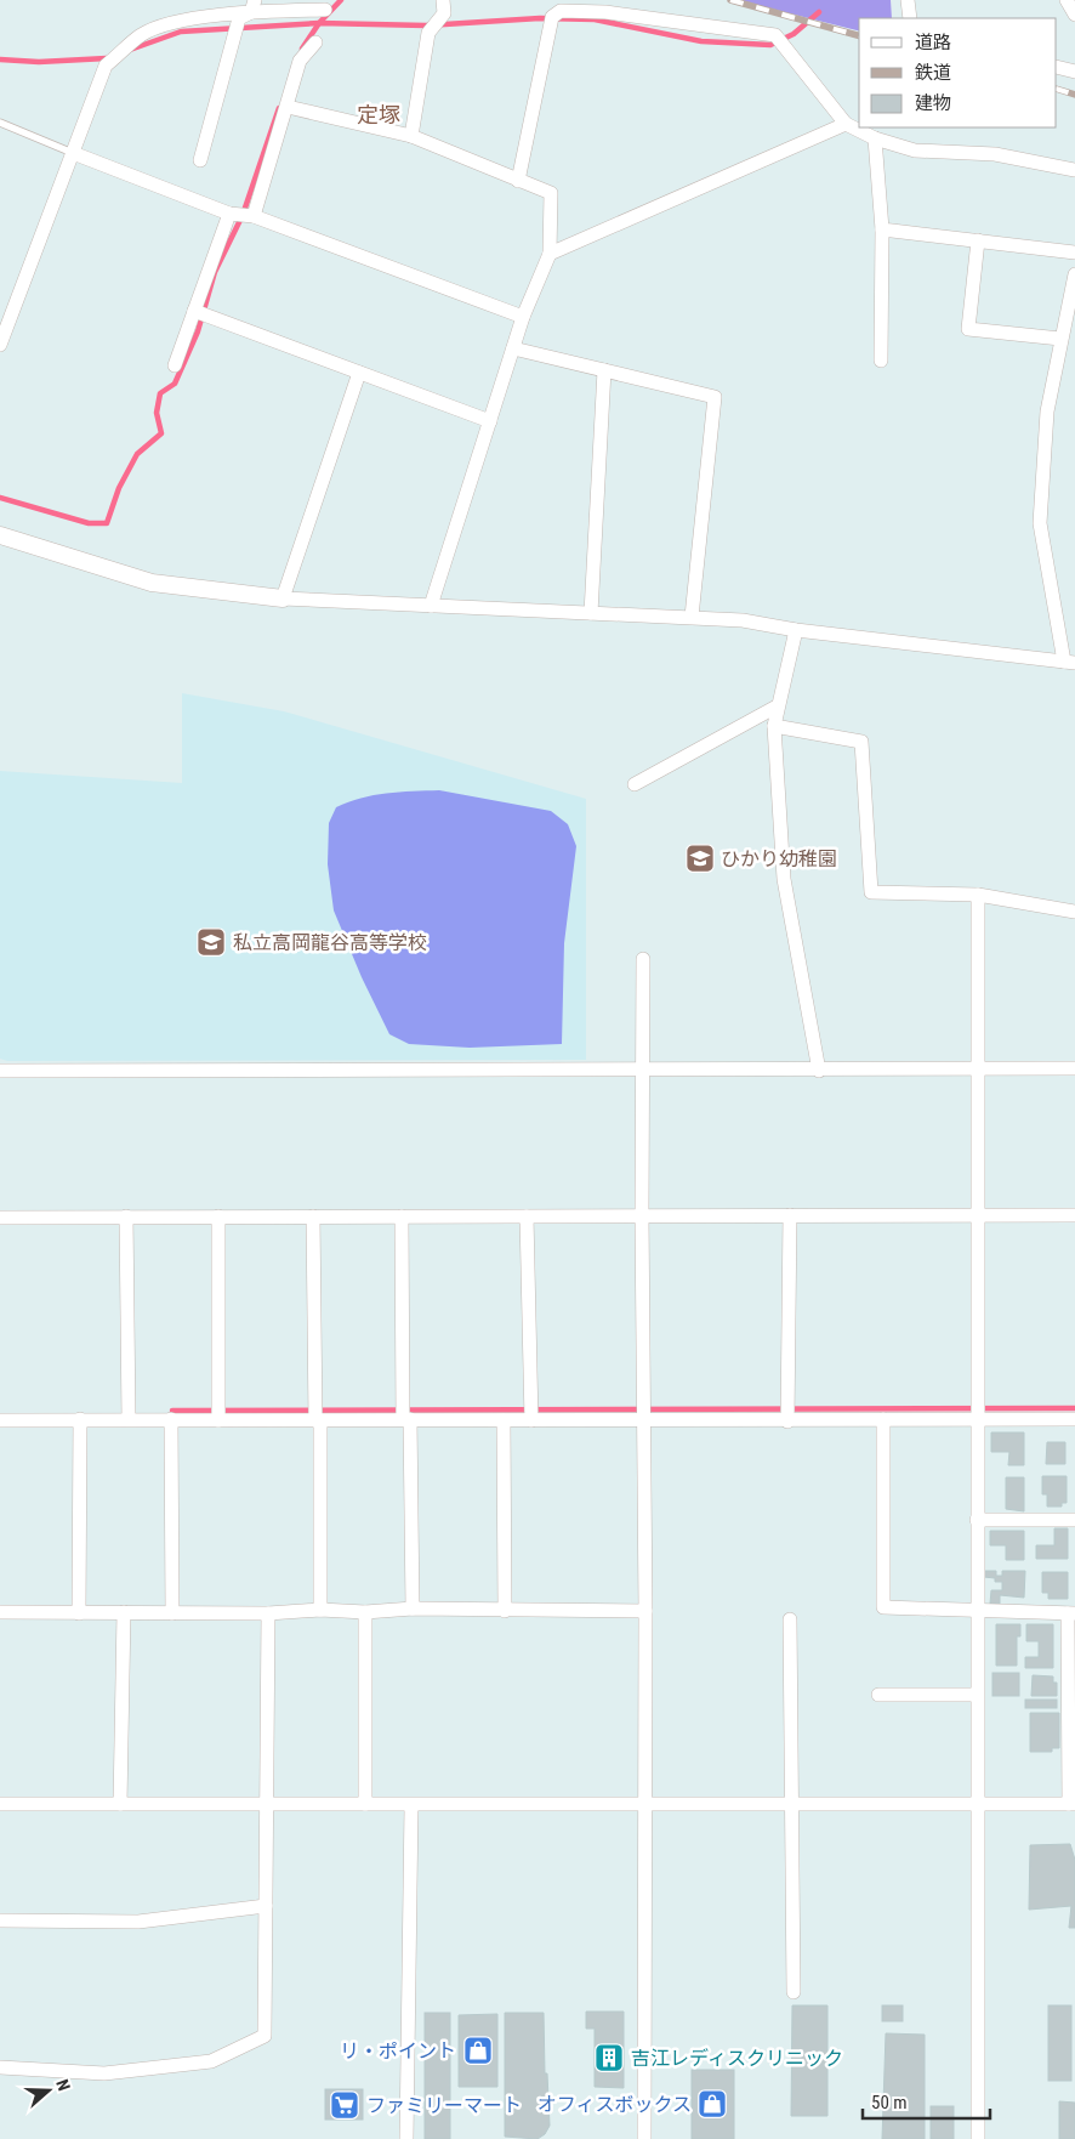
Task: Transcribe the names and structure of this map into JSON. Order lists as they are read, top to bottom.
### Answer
{
  "districts": ["定塚"],
  "places": {
    "school or university": ["ひかり幼稚園", "私立高岡龍谷高等学校"],
    "shop": ["リ・ポイント", "オフィスボックス"],
    "building": ["吉江レディスクリニック"],
    "supermarket": ["ファミリーマート"]
  },
  "legend": ["道路", "鉄道", "建物"],
  "scale_bar": "50 m",
  "north": "right"
}
